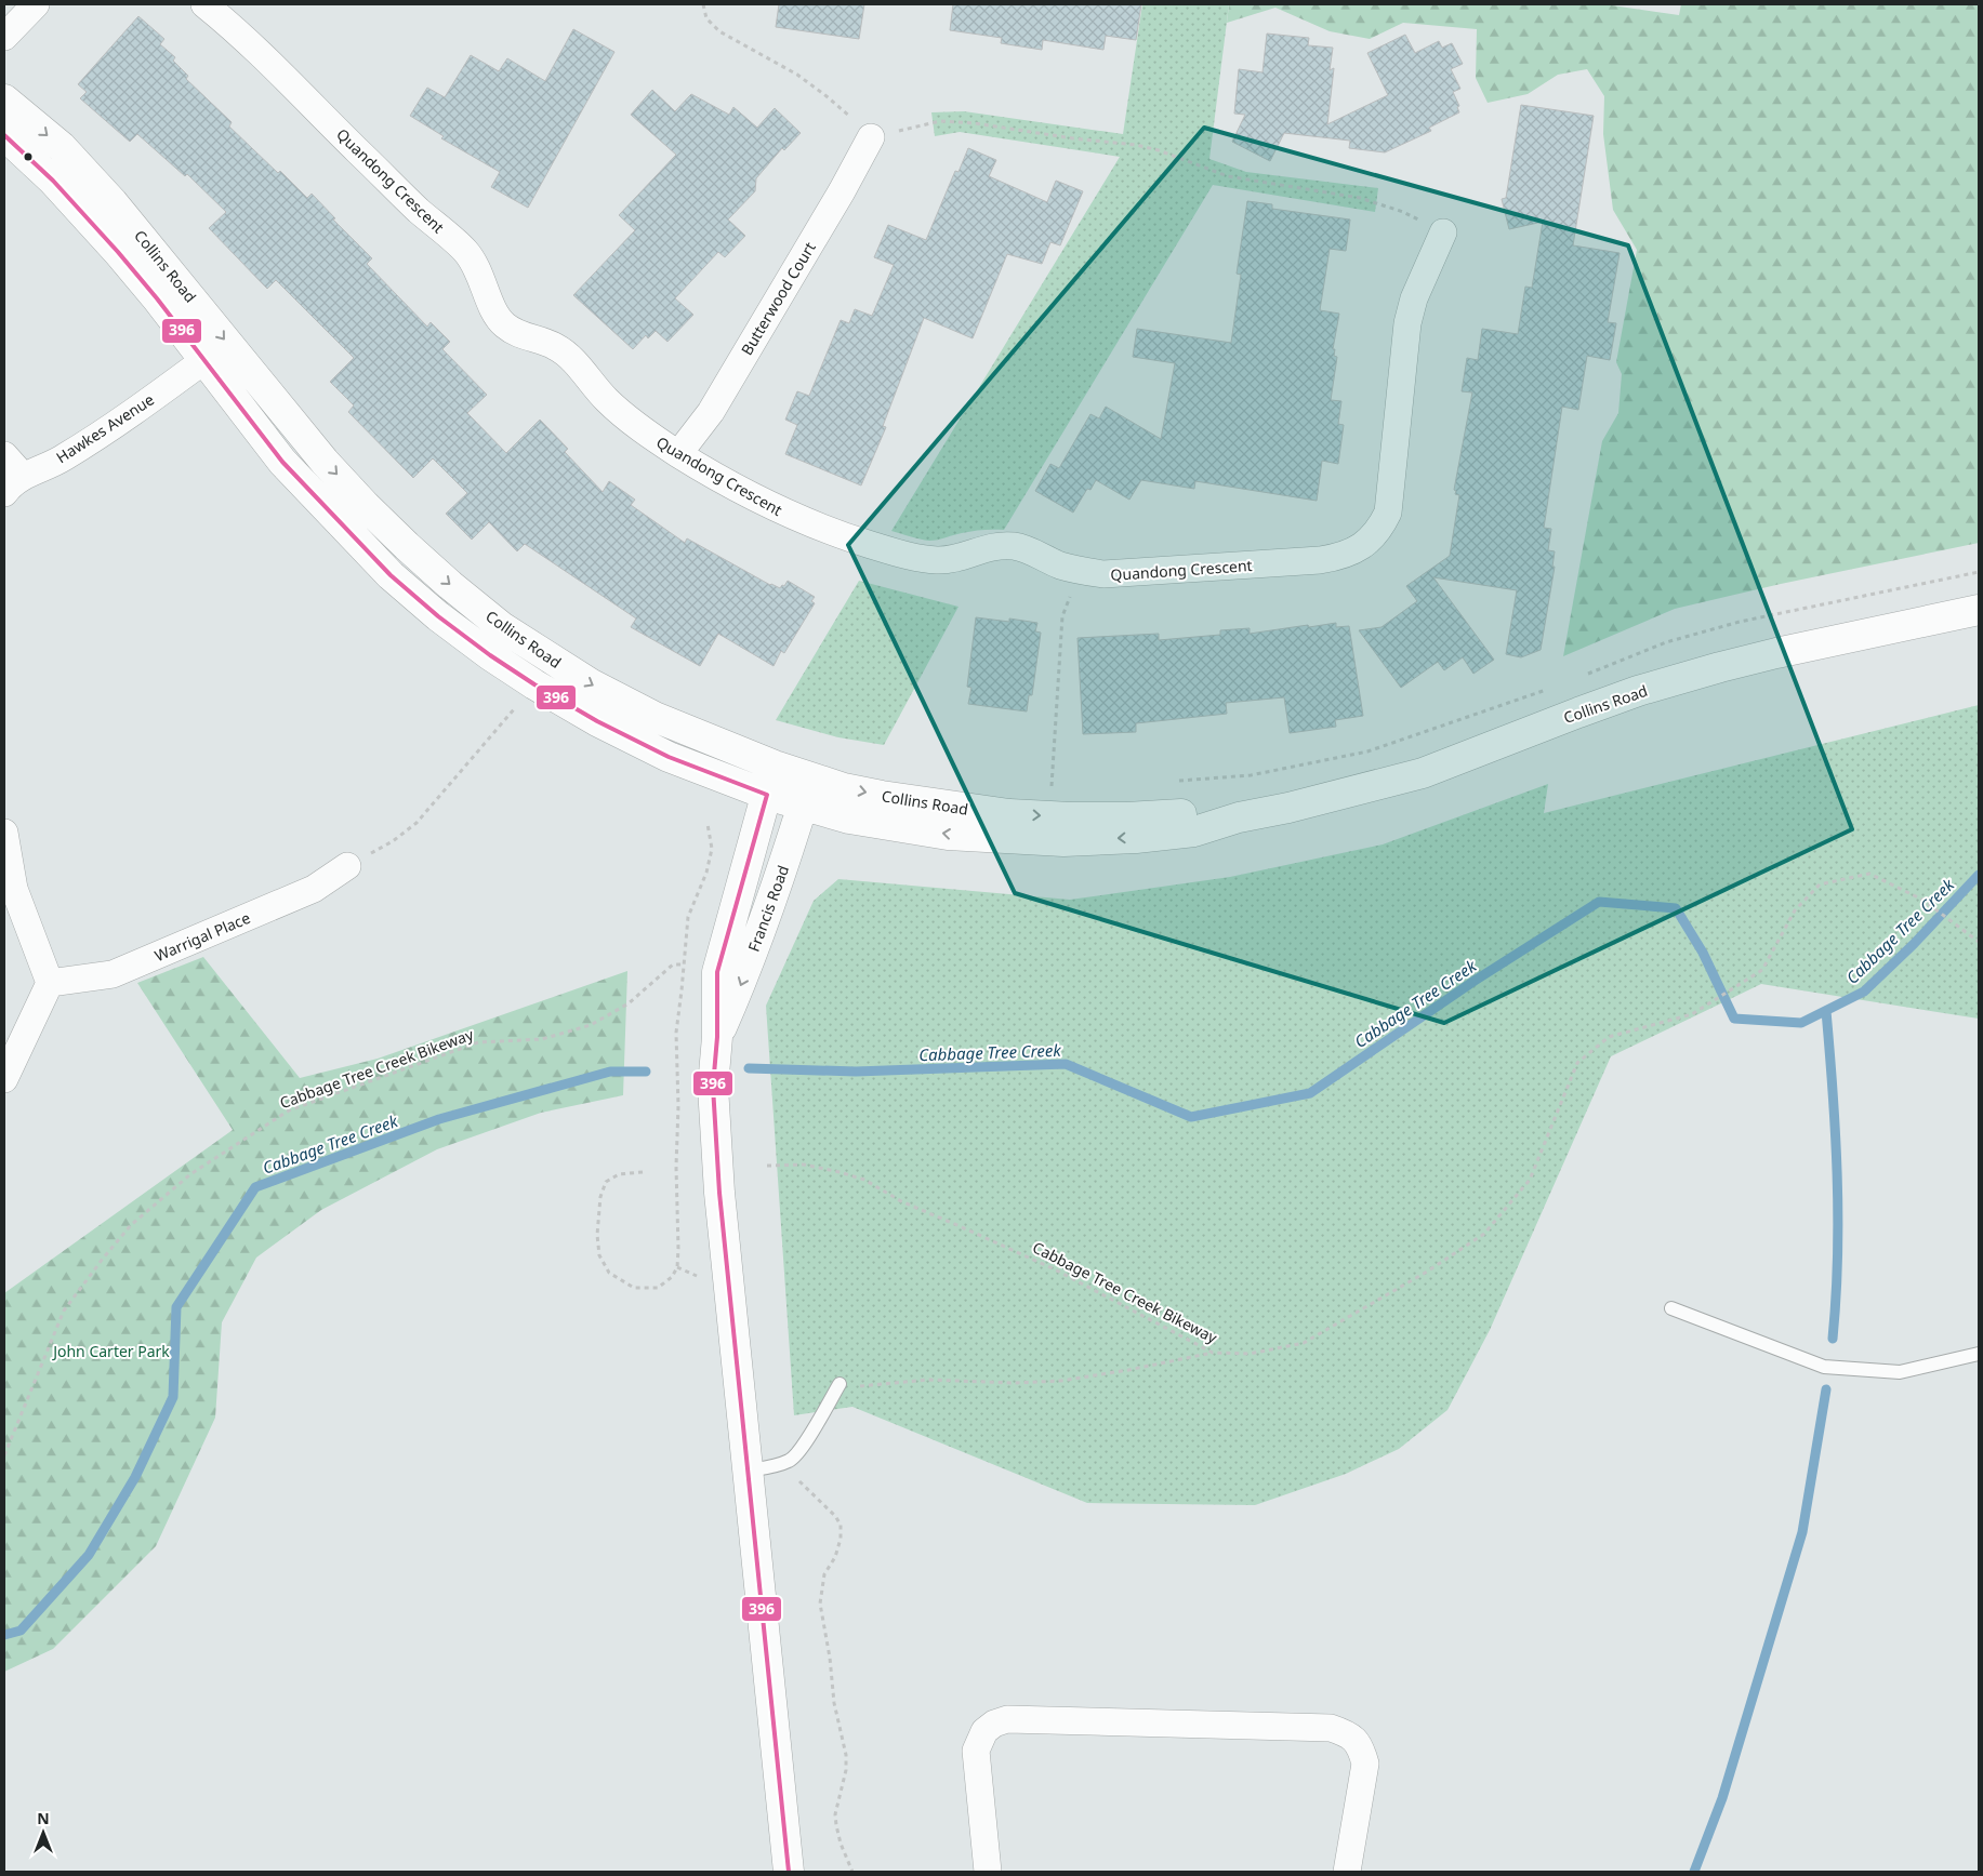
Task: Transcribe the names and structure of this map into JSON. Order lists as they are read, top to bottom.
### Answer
{
  "streets": {
    "main road": ["Collins Road", "Francis Road"],
    "street": [
      "Quandong Crescent",
      "Butterwood Court",
      "Hawkes Avenue",
      "Warrigal Place"
    ],
    "path": ["Cabbage Tree Creek Bikeway"]
  },
  "crossings": [
    ["Quandong Crescent", "Butterwood Court"],
    ["Collins Road", "Hawkes Avenue"],
    ["Collins Road", "Francis Road"]
  ],
  "water": ["Cabbage Tree Creek"],
  "parks": ["John Carter Park"],
  "lines": ["transit line 396"],
  "north": "top"
}
